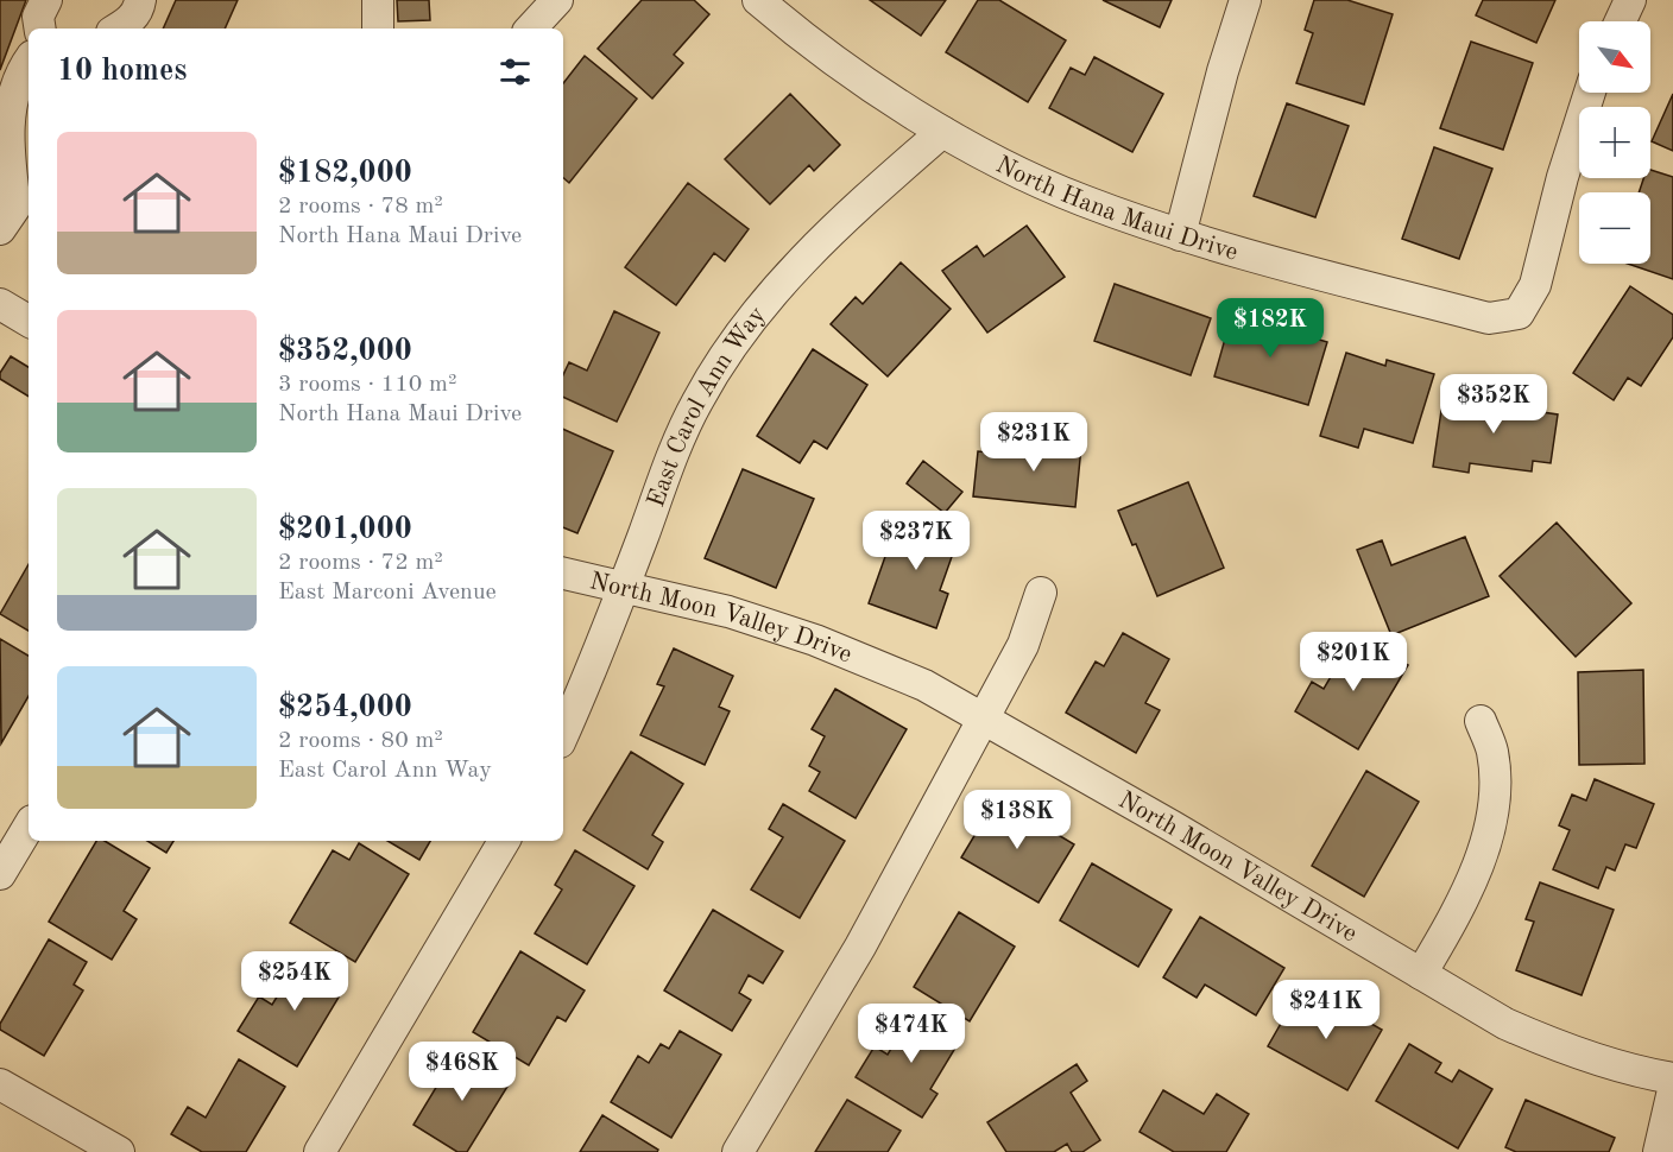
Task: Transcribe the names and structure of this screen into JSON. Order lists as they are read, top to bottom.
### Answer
{
  "streets": {
    "street": ["North Hana Maui Drive", "East Carol Ann Way", "North Moon Valley Drive"]
  },
  "crossings": [
    ["North Hana Maui Drive", "East Carol Ann Way"],
    ["East Carol Ann Way", "North Moon Valley Drive"]
  ],
  "north": "bottom right",
  "page": {
    "map_buttons": ["+", "−"],
    "heading": "10 homes",
    "list": [
      {
        "name": "$182,000",
        "note": "2 rooms · 78 m² · North Hana Maui Drive"
      },
      {
        "name": "$352,000",
        "note": "3 rooms · 110 m² · North Hana Maui Drive"
      },
      {
        "name": "$201,000",
        "note": "2 rooms · 72 m² · East Marconi Avenue"
      },
      {
        "name": "$254,000",
        "note": "2 rooms · 80 m² · East Carol Ann Way"
      }
    ],
    "price": [
      "$182K",
      "$352K",
      "$231K",
      "$237K",
      "$201K",
      "$138K",
      "$254K",
      "$241K",
      "$474K",
      "$468K"
    ]
  }
}
